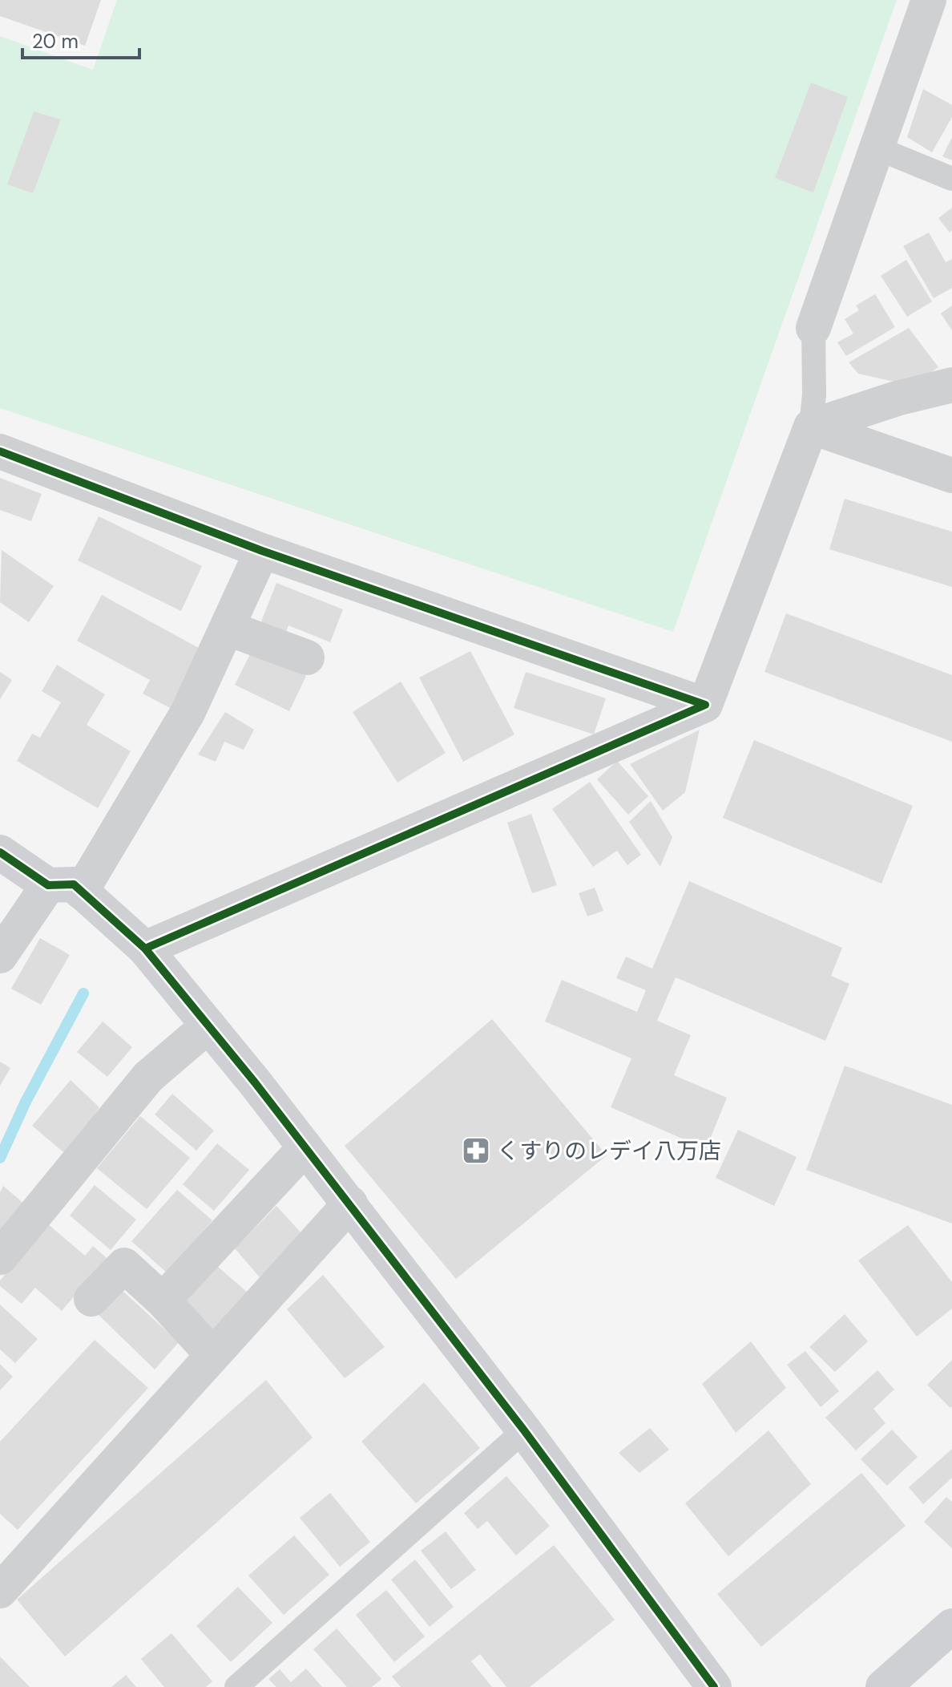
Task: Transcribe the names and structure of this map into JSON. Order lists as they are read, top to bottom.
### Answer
{
  "places": {
    "pharmacy": ["くすりのレデイ八万店"]
  },
  "scale_bar": "20 m"
}
